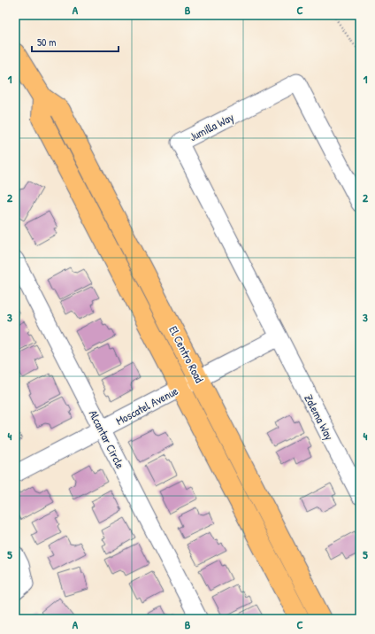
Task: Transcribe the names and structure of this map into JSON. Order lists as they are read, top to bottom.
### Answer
{
  "streets": {
    "main road": ["El Centro Road"],
    "street": [
      "Jumilla Way",
      "Moscatel Avenue",
      "Zalema Way",
      "Alcantar Circle"
    ]
  },
  "crossings": [
    ["Jumilla Way", "Moscatel Avenue"],
    ["Jumilla Way", "Zalema Way"],
    ["El Centro Road", "Moscatel Avenue"],
    ["Moscatel Avenue", "Zalema Way"],
    ["Moscatel Avenue", "Alcantar Circle"]
  ],
  "scale_bar": "50 m",
  "grid": {
    "columns": ["A", "B", "C"],
    "rows": [
      "1",
      "2",
      "3",
      "4",
      "5"
    ]
  }
}
